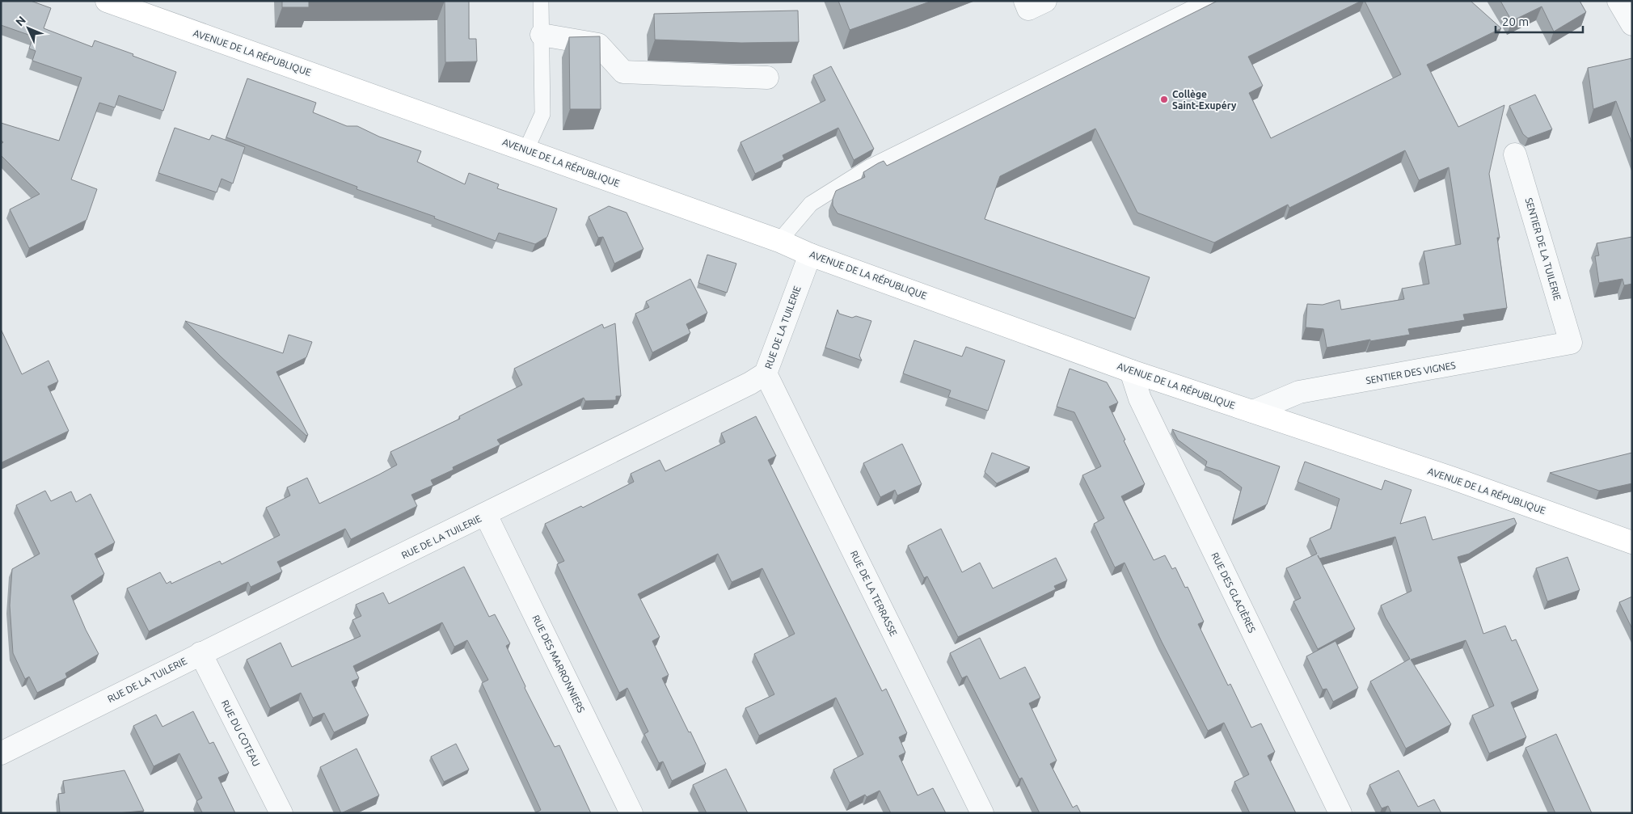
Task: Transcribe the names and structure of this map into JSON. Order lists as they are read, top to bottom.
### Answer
{
  "streets": {
    "street": [
      "AVENUE DE LA RÉPUBLIQUE",
      "SENTIER DE LA TUILERIE",
      "RUE DE LA TUILERIE",
      "SENTIER DES VIGNES",
      "RUE DES GLACIÈRES",
      "RUE DE LA TERRASSE",
      "RUE DES MARRONNIERS",
      "RUE DU COTEAU"
    ]
  },
  "crossings": [
    ["AVENUE DE LA RÉPUBLIQUE", "RUE DE LA TUILERIE"],
    ["AVENUE DE LA RÉPUBLIQUE", "SENTIER DES VIGNES"],
    ["AVENUE DE LA RÉPUBLIQUE", "RUE DES GLACIÈRES"],
    ["SENTIER DE LA TUILERIE", "SENTIER DES VIGNES"],
    ["RUE DE LA TUILERIE", "RUE DE LA TERRASSE"],
    ["RUE DE LA TUILERIE", "RUE DES MARRONNIERS"],
    ["RUE DE LA TUILERIE", "RUE DU COTEAU"]
  ],
  "places": ["Collège Saint-Exupéry"],
  "scale_bar": "20 m",
  "north": "top left"
}
